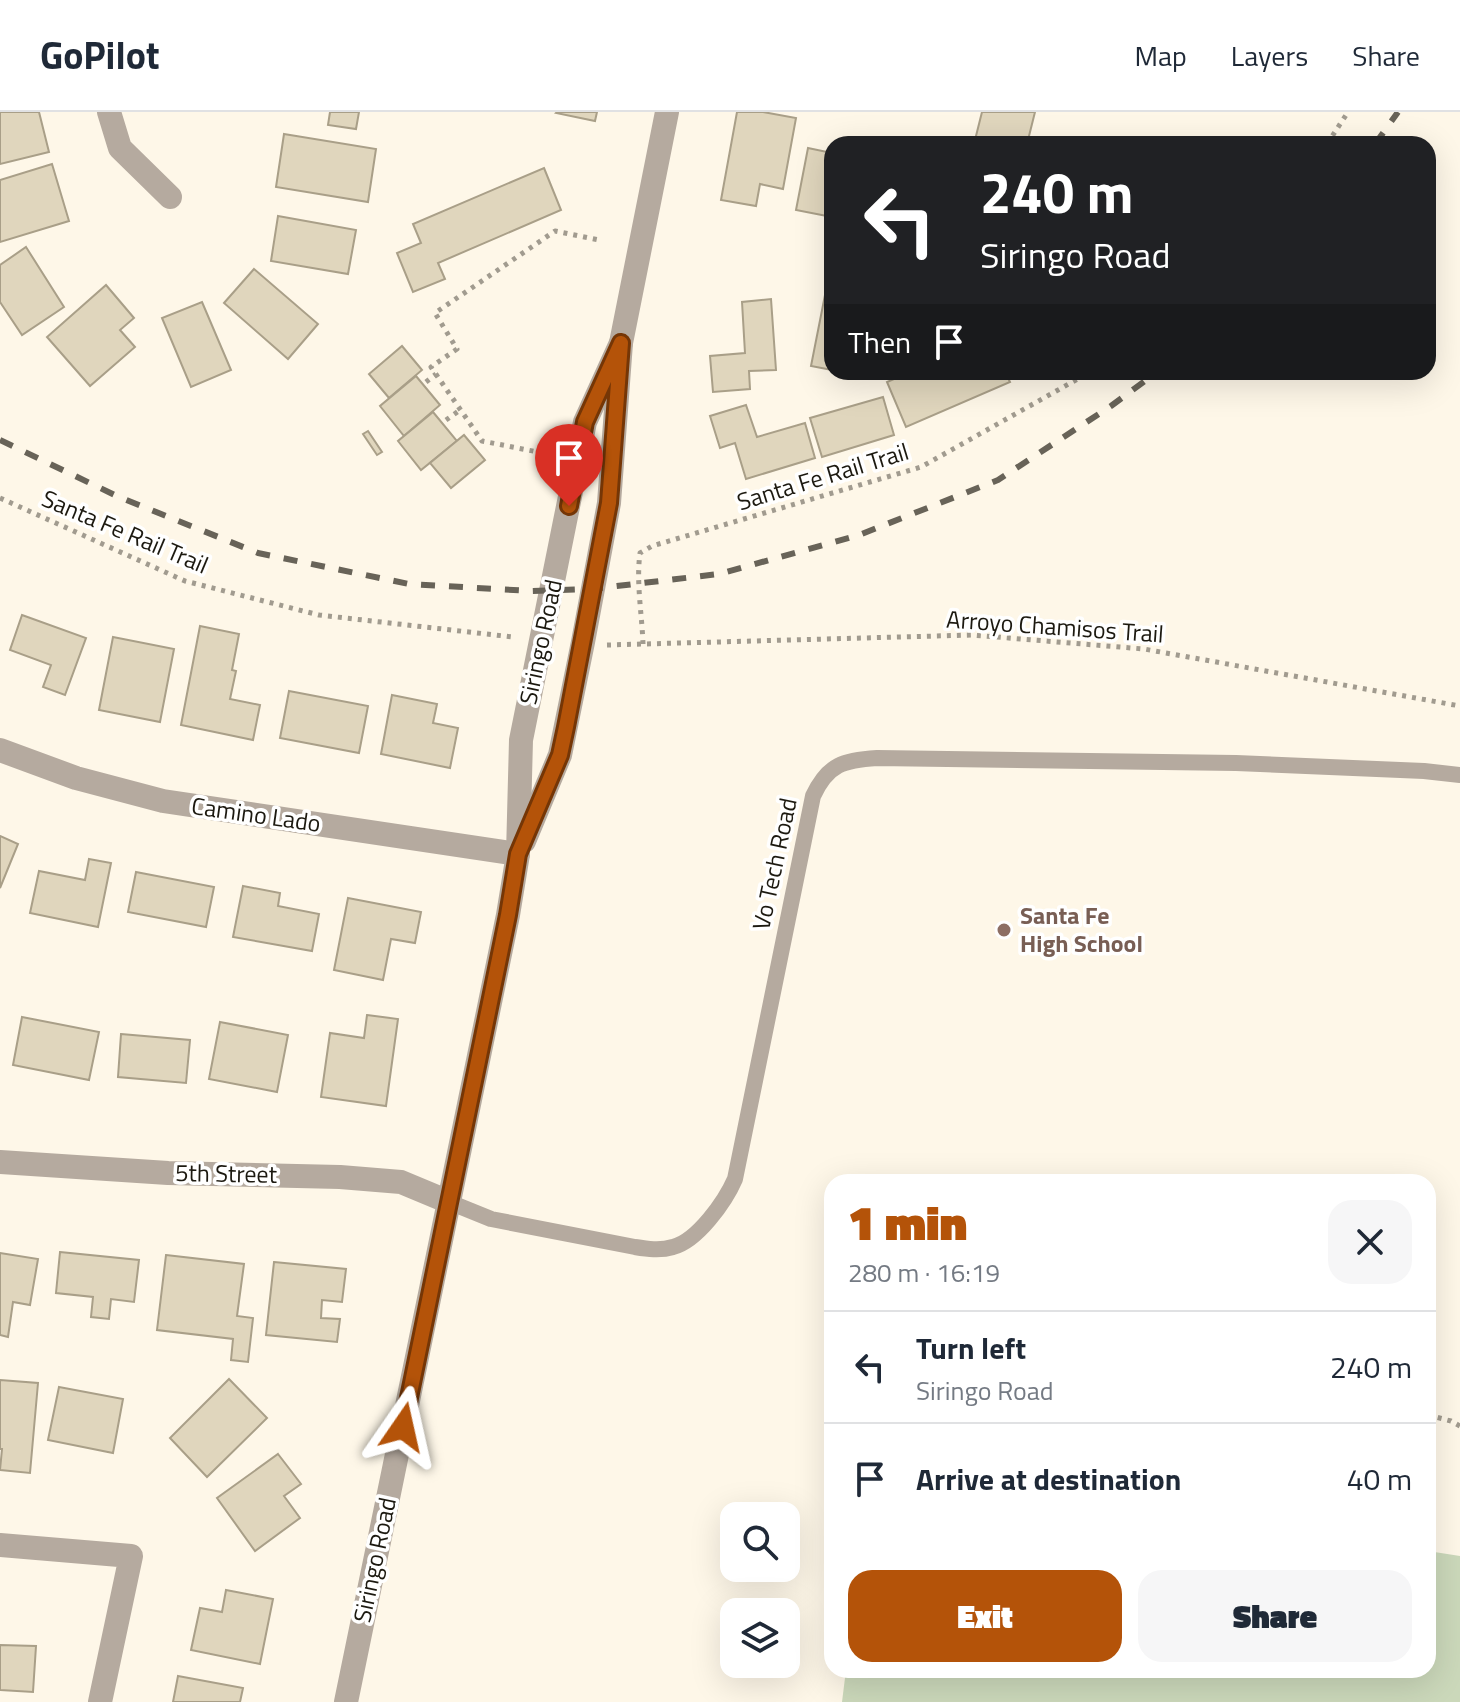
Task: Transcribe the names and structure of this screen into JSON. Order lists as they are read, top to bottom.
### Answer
{
  "streets": {
    "street": ["Siringo Road", "Camino Lado", "5th Street"],
    "lane": ["Vo Tech Road"],
    "path": ["Santa Fe Rail Trail", "Arroyo Chamisos Trail"]
  },
  "crossings": [
    ["Santa Fe Rail Trail", "Arroyo Chamisos Trail"],
    ["Siringo Road", "Camino Lado"],
    ["Siringo Road", "Vo Tech Road"],
    ["Siringo Road", "5th Street"],
    ["Vo Tech Road", "5th Street"]
  ],
  "places": ["Santa Fe High School"],
  "page": {
    "header": "GoPilot",
    "nav": ["Map", "Layers", "Share"],
    "turn": ["240 m", "Siringo Road"],
    "then": "Then",
    "heading": ["1 min", "280 m · 16:19"],
    "list": [
      {
        "name": "Turn left",
        "note": "Siringo Road",
        "value": "240 m"
      },
      {
        "name": "Arrive at destination",
        "value": "40 m"
      }
    ],
    "buttons": ["Exit", "Share"]
  }
}
